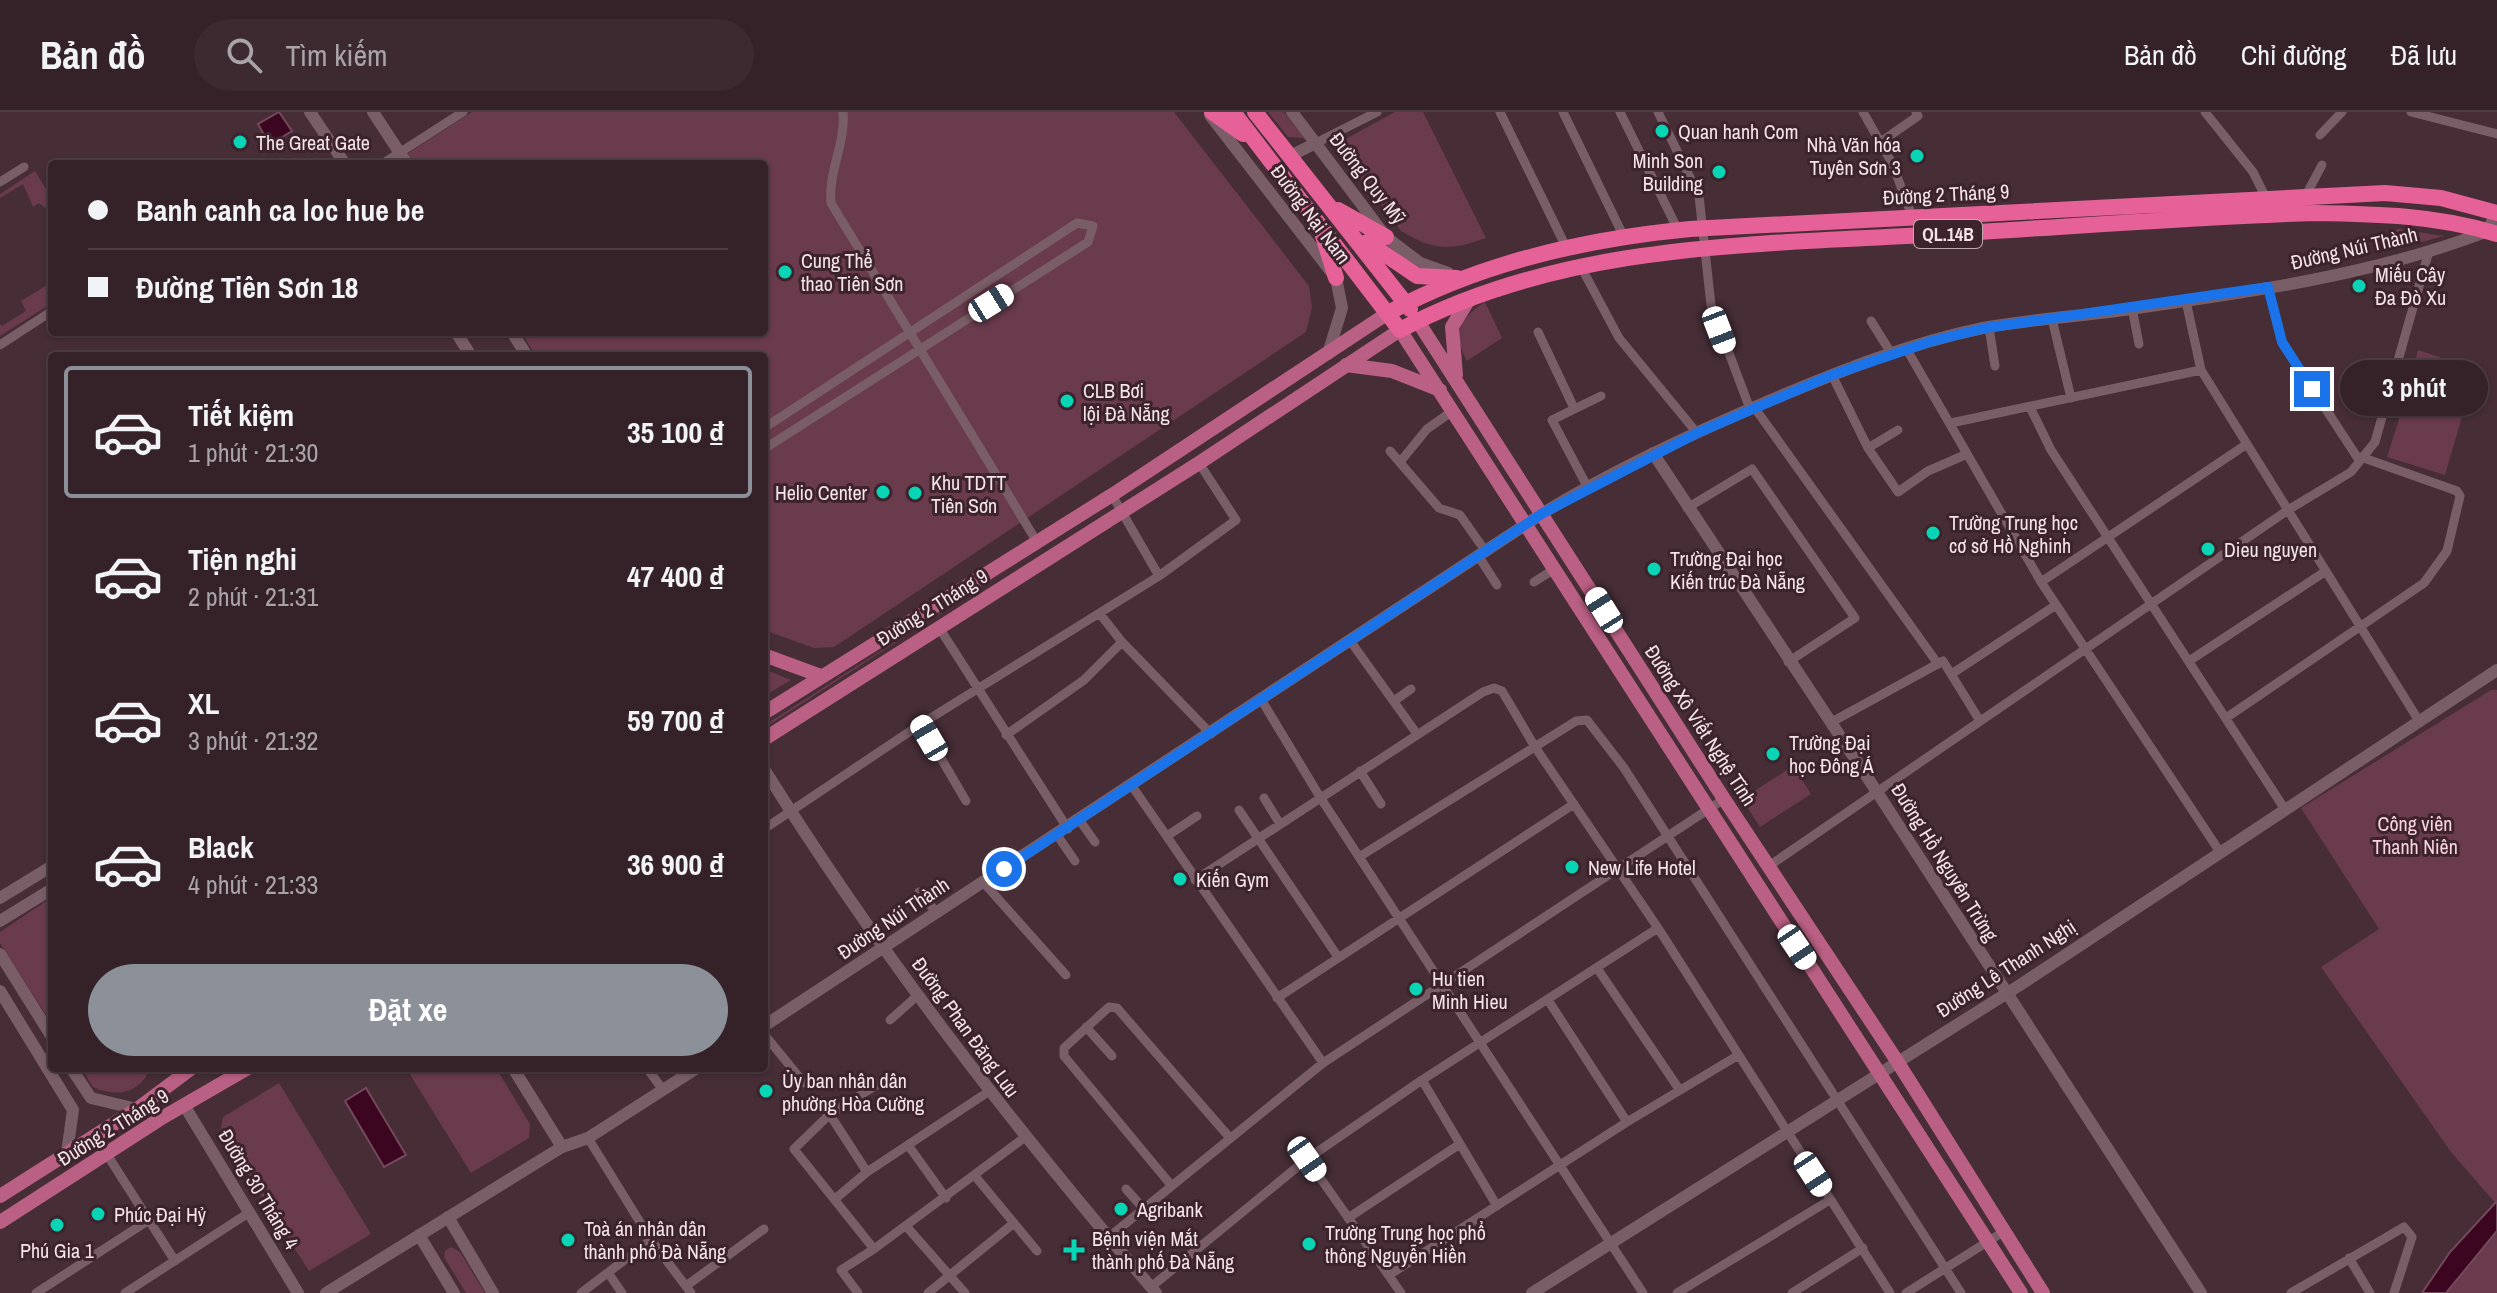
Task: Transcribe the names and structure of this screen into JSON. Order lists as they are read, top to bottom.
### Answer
{
  "streets": {
    "highway": ["Đường 2 Tháng 9", "QL.14B", "Đường Xô Viết Nghệ Tĩnh"],
    "main road": [
      "Đường Quy Mỹ",
      "Đường Nại Nam",
      "Đường Núi Thành",
      "Đường Hồ Nguyên Trừng",
      "Đường Lê Thanh Nghị",
      "Đường Phan Đăng Lưu",
      "Đường 30 Tháng 4"
    ]
  },
  "crossings": [
    ["Đường Quy Mỹ", "Đường 2 Tháng 9"],
    ["Đường 2 Tháng 9", "Đường Nại Nam"],
    ["Đường 2 Tháng 9", "QL.14B"],
    ["Đường 2 Tháng 9", "Đường Núi Thành"],
    ["Đường 2 Tháng 9", "Đường Xô Viết Nghệ Tĩnh"],
    ["Đường 2 Tháng 9", "Đường 30 Tháng 4"],
    ["QL.14B", "Đường Xô Viết Nghệ Tĩnh"],
    ["Đường Núi Thành", "Đường Xô Viết Nghệ Tĩnh"],
    ["Đường Núi Thành", "Đường Hồ Nguyên Trừng"],
    ["Đường Núi Thành", "Đường Phan Đăng Lưu"],
    ["Đường Xô Viết Nghệ Tĩnh", "Đường Lê Thanh Nghị"],
    ["Đường Hồ Nguyên Trừng", "Đường Lê Thanh Nghị"]
  ],
  "parks": ["Công viên Thanh Niên"],
  "places": {
    "other": [
      "Quan hanh Com",
      "The Great Gate",
      "Nhà Văn hóa Tuyên Sơn 3",
      "Minh Son Building",
      "Cung Thể thao Tiên Sơn",
      "Miếu Cây Đa Đò Xu",
      "CLB Bơi lội Đà Nẵng",
      "Helio Center",
      "Khu TDTT Tiên Sơn",
      "Trường Trung học cơ sở Hồ Nghinh",
      "Dieu nguyen",
      "Trường Đại học Kiến trúc Đà Nẵng",
      "Trường Đại học Đông Á",
      "New Life Hotel",
      "Kiến Gym",
      "Hu tien Minh Hieu",
      "Ủy ban nhân dân phường Hòa Cường",
      "Agribank",
      "Phúc Đại Hỷ",
      "Phú Gia 1",
      "Toà án nhân dân thành phố Đà Nẵng",
      "Trường Trung học phổ thông Nguyễn Hiền"
    ],
    "health": ["Bệnh viện Mắt thành phố Đà Nẵng"]
  },
  "page": {
    "header": "Bản đồ",
    "search": "Tìm kiếm",
    "nav": ["Bản đồ", "Chỉ đường", "Đã lưu"],
    "banner": ["Banh canh ca loc hue be", "Đường Tiên Sơn 18"],
    "bubble": "3 phút",
    "list": [
      {
        "name": "Tiết kiệm",
        "note": "1 phút · 21:30",
        "value": "35 100 ₫"
      },
      {
        "name": "Tiện nghi",
        "note": "2 phút · 21:31",
        "value": "47 400 ₫"
      },
      {
        "name": "XL",
        "note": "3 phút · 21:32",
        "value": "59 700 ₫"
      },
      {
        "name": "Black",
        "note": "4 phút · 21:33",
        "value": "36 900 ₫"
      }
    ],
    "buttons": "Đặt xe"
  }
}
